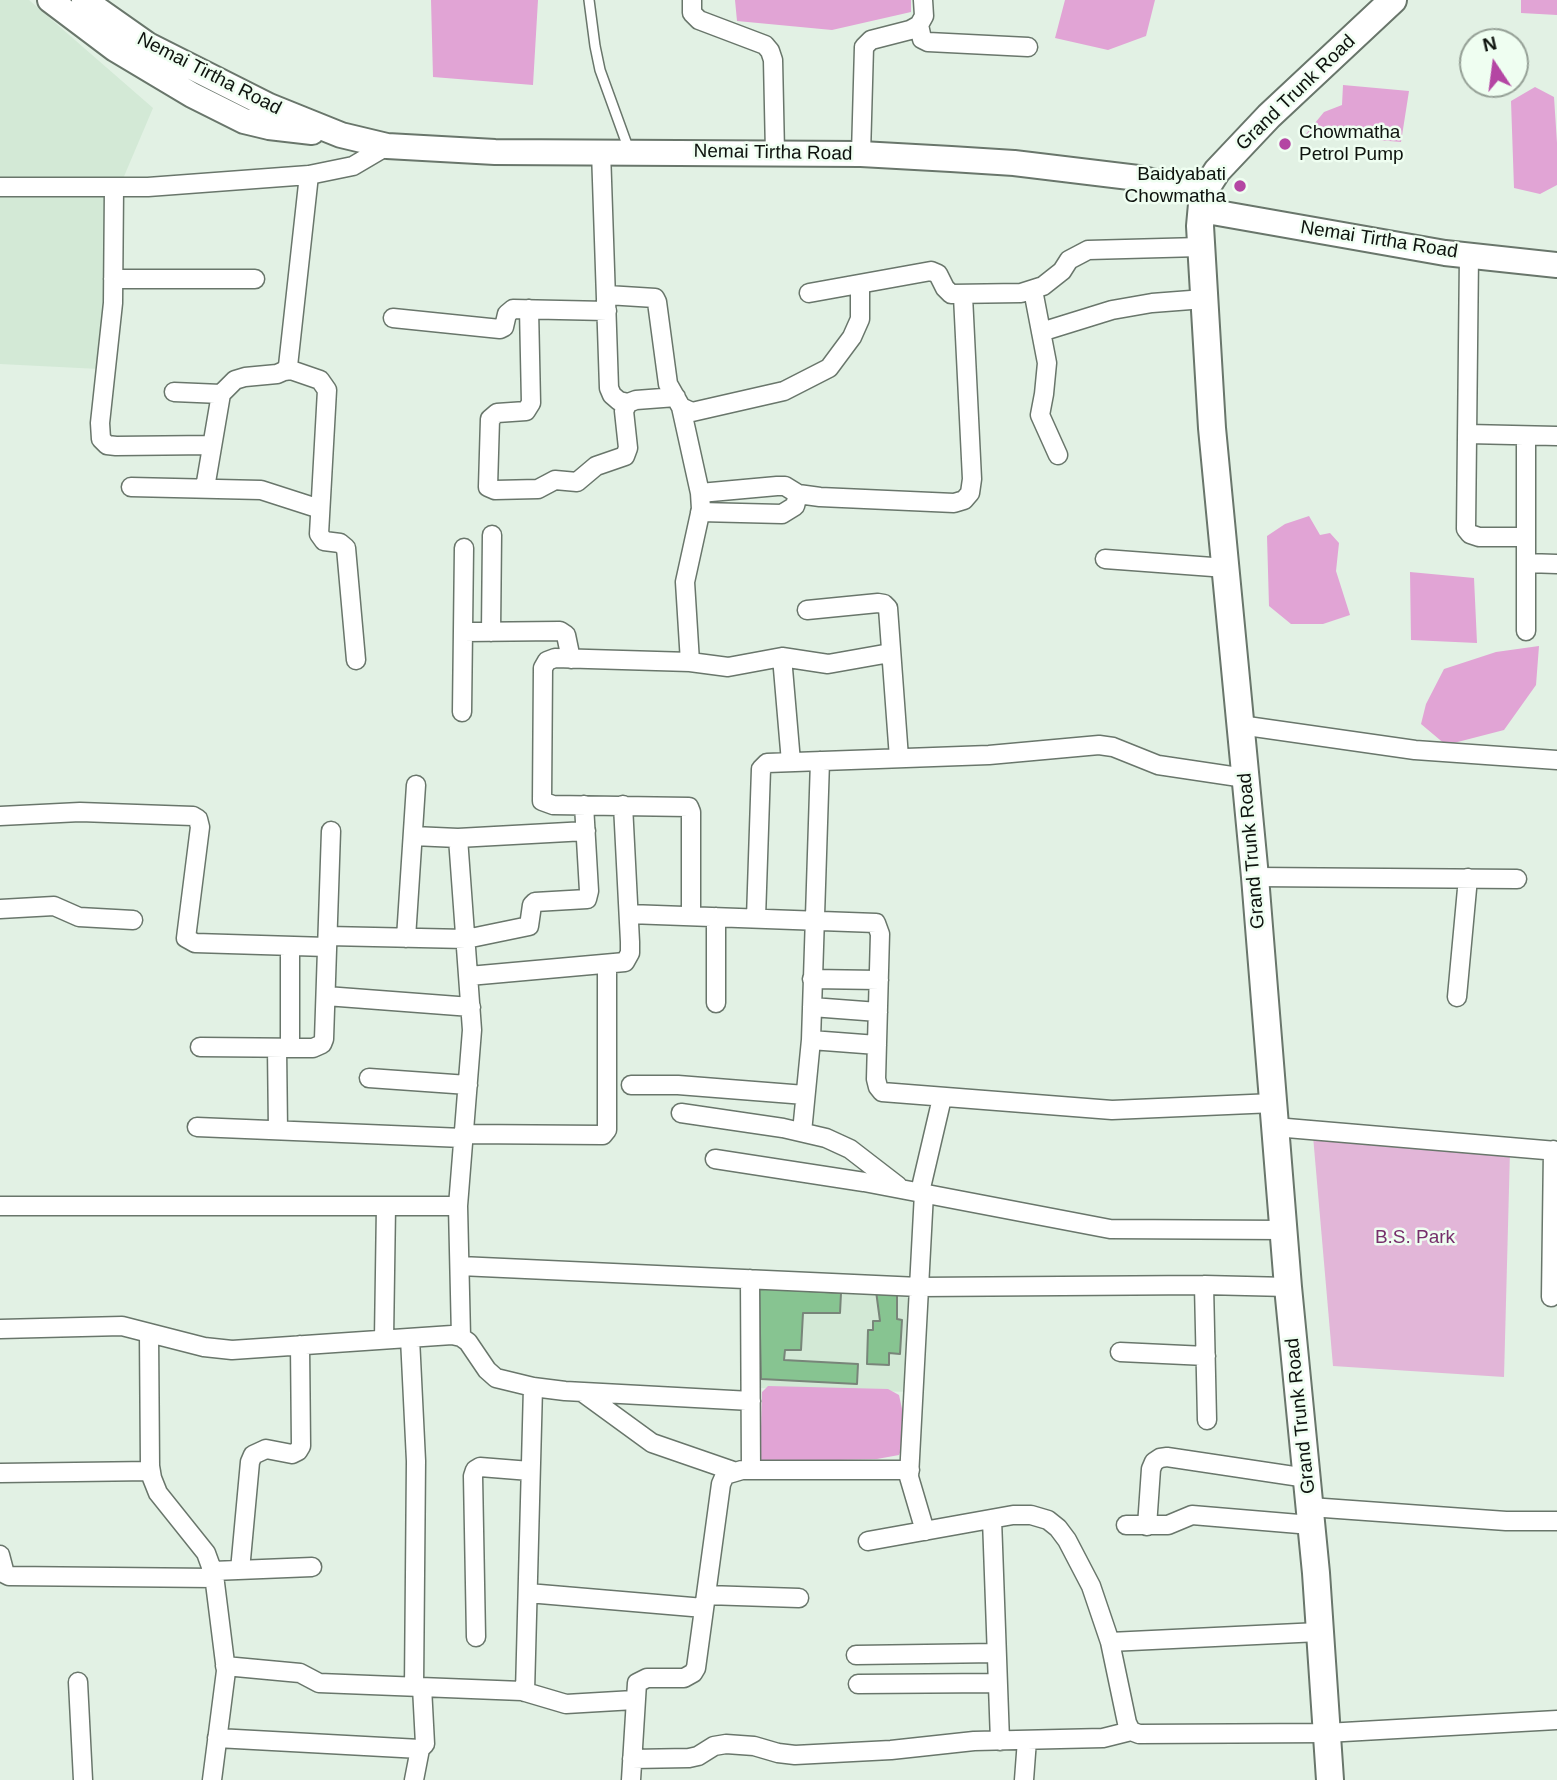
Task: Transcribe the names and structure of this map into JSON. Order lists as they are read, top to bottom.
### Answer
{
  "streets": {
    "main road": ["Grand Trunk Road"],
    "street": ["Nemai Tirtha Road"]
  },
  "crossings": [
    ["Nemai Tirtha Road", "Grand Trunk Road"]
  ],
  "parks": ["B.S. Park"],
  "places": ["Chowmatha Petrol Pump", "Baidyabati Chowmatha"],
  "north": "top"
}
